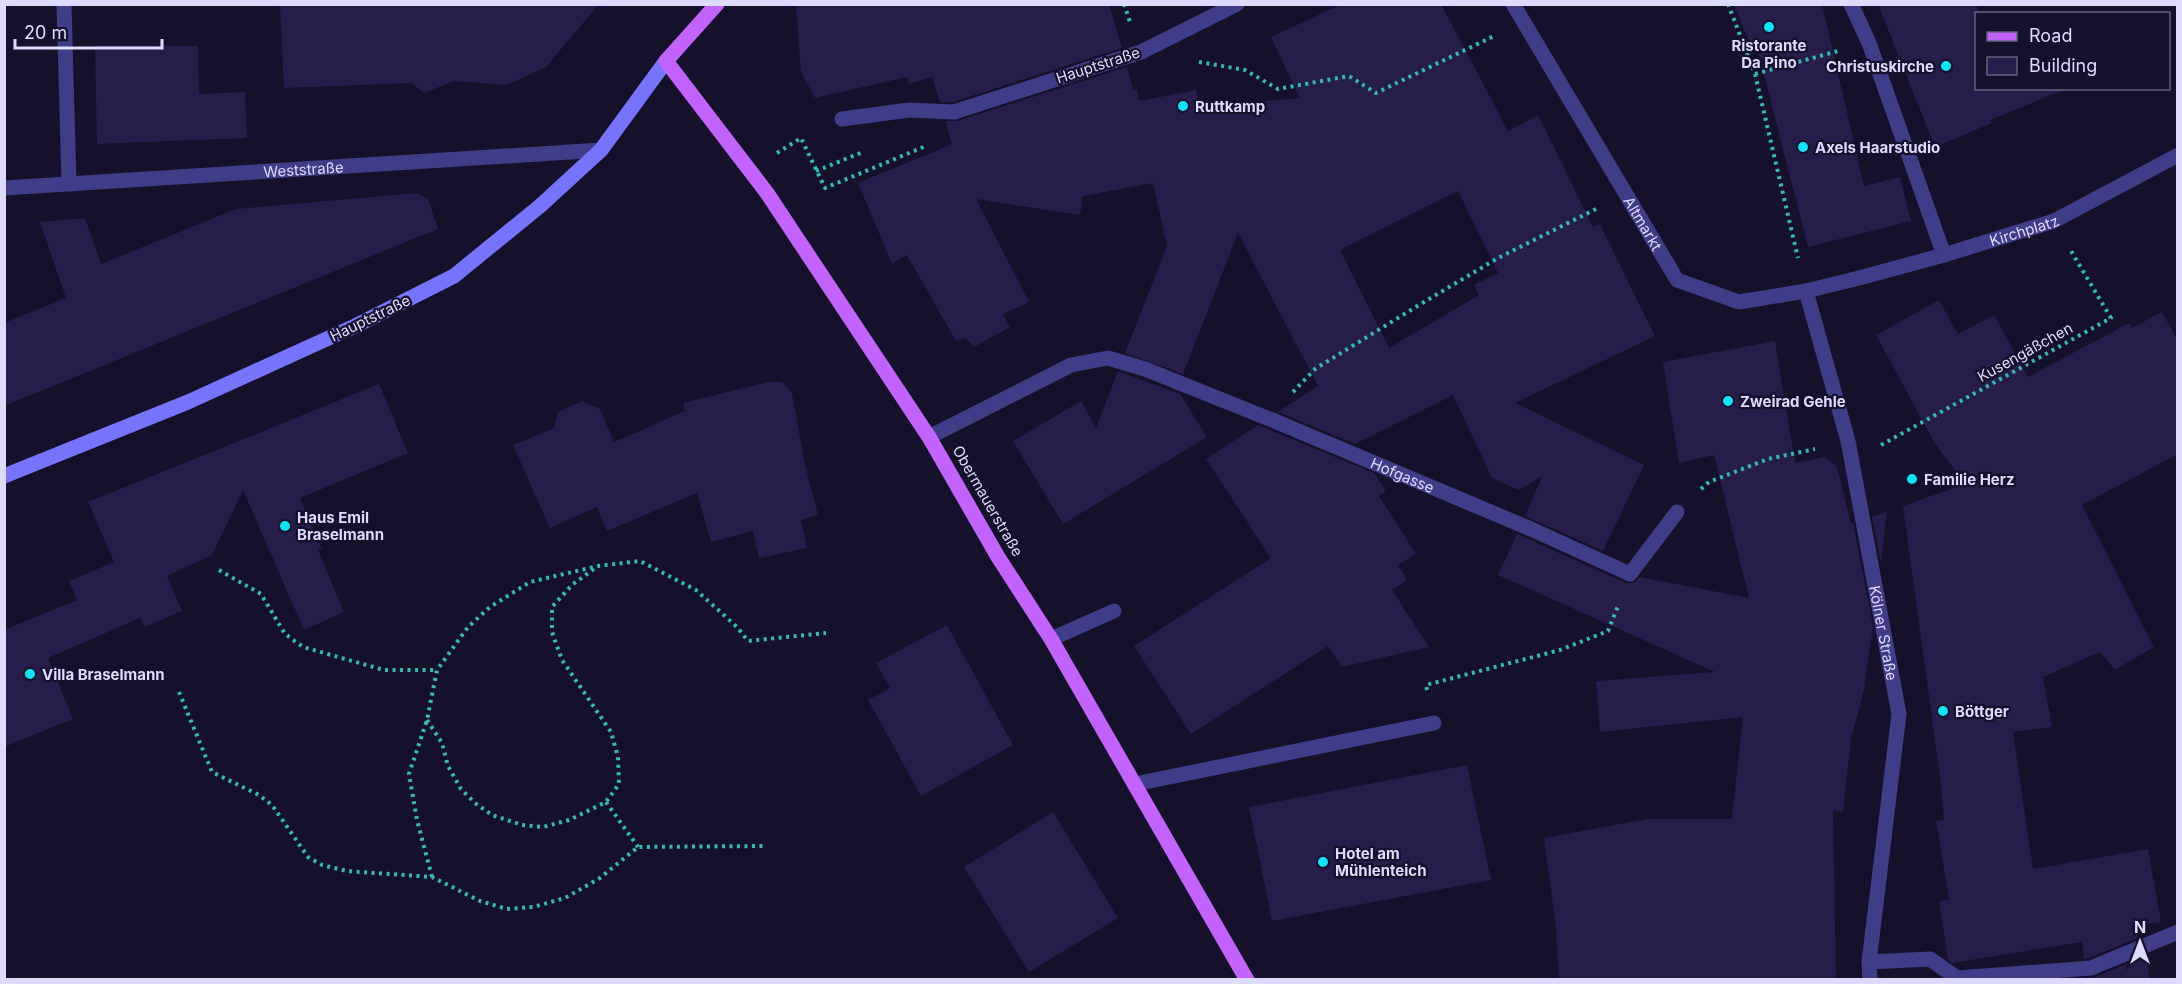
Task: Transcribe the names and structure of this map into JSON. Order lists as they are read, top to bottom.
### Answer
{
  "streets": {
    "main road": ["Obermauerstraße"],
    "street": [
      "Hauptstraße",
      "Weststraße",
      "Altmarkt",
      "Kirchplatz",
      "Hofgasse",
      "Kölner Straße"
    ],
    "path": ["Kusengäßchen"]
  },
  "crossings": [
    ["Hauptstraße", "Weststraße"],
    ["Hauptstraße", "Obermauerstraße"],
    ["Altmarkt", "Kirchplatz"],
    ["Altmarkt", "Kölner Straße"],
    ["Kirchplatz", "Kusengäßchen"],
    ["Kusengäßchen", "Kölner Straße"],
    ["Hofgasse", "Obermauerstraße"]
  ],
  "places": [
    "Ristorante Da Pino",
    "Christuskirche",
    "Ruttkamp",
    "Axels Haarstudio",
    "Zweirad Gehle",
    "Familie Herz",
    "Haus Emil Braselmann",
    "Villa Braselmann",
    "Böttger",
    "Hotel am Mühlenteich"
  ],
  "legend": ["Road", "Building"],
  "scale_bar": "20 m",
  "north": "top"
}
